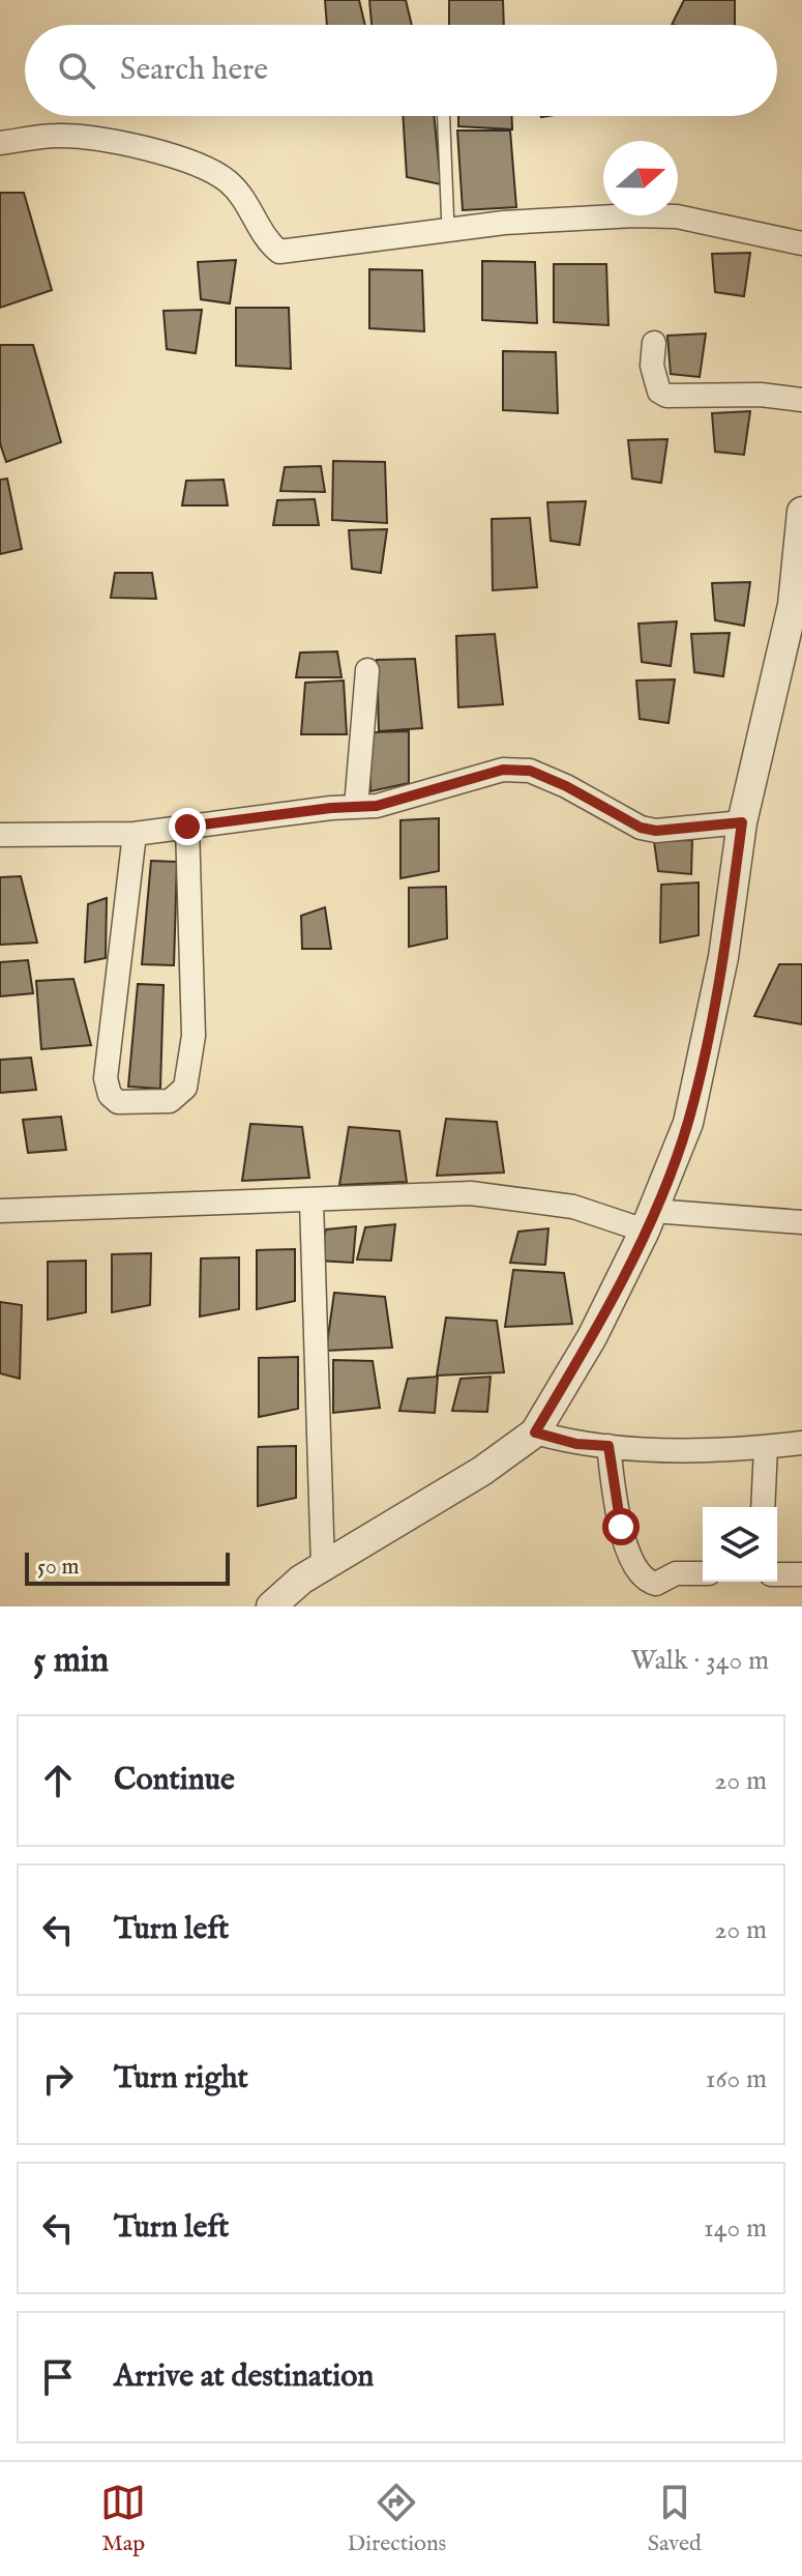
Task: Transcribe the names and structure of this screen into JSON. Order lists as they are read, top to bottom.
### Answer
{
  "scale_bar": "50 m",
  "north": "right",
  "page": {
    "search": "Search here",
    "scale": "50 m",
    "heading": ["5 min", "Walk · 340 m"],
    "list": [
      ["Continue", "20 m"],
      ["Turn left", "20 m"],
      ["Turn right", "160 m"],
      ["Turn left", "140 m"],
      "Arrive at destination"
    ],
    "nav": ["Map", "Directions", "Saved"]
  }
}
